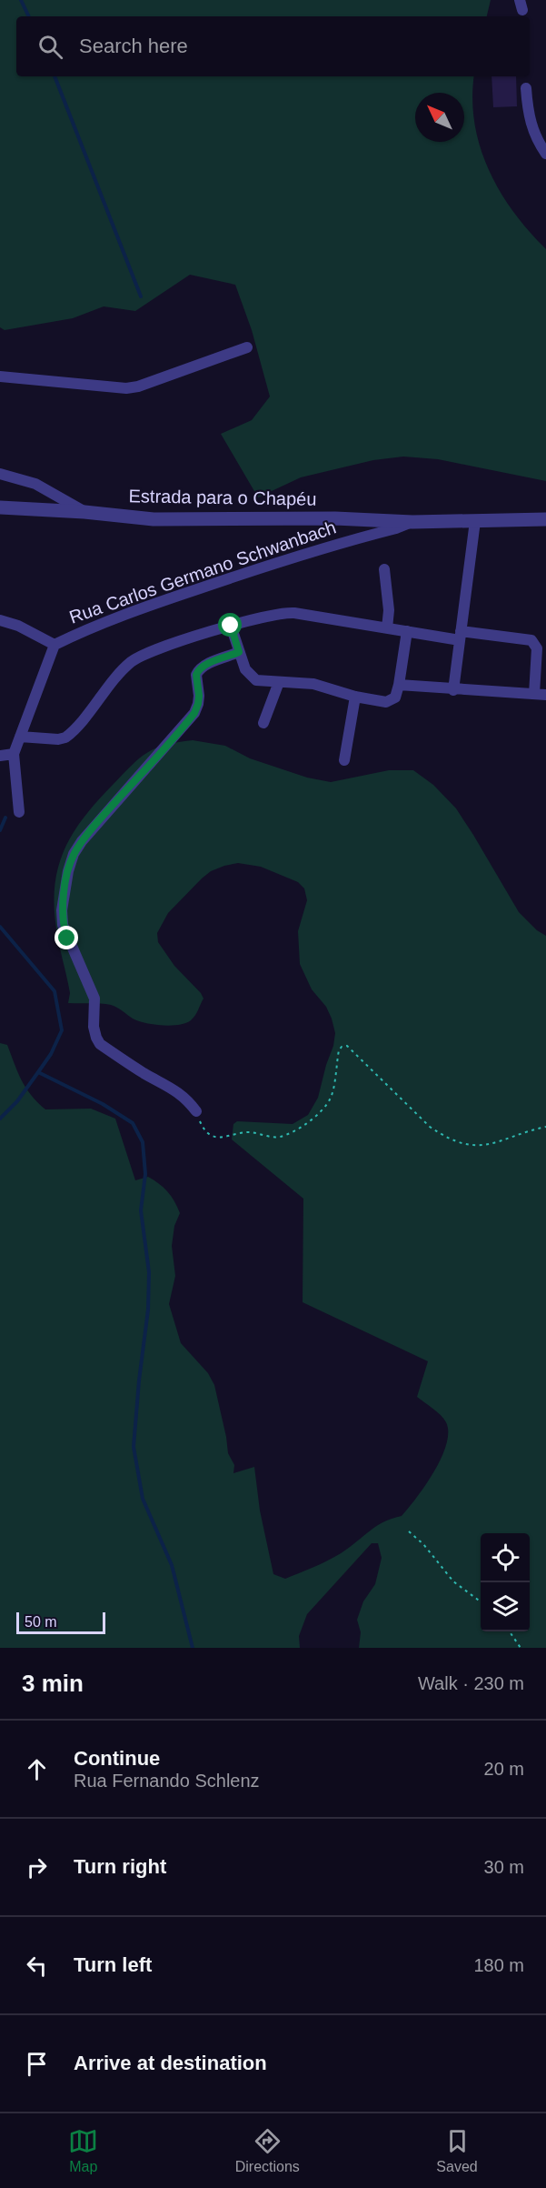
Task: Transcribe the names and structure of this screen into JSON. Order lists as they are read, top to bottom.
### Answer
{
  "streets": {
    "street": ["Estrada para o Chapéu", "Rua Carlos Germano Schwanbach"]
  },
  "crossings": [
    ["Estrada para o Chapéu", "Rua Carlos Germano Schwanbach"]
  ],
  "scale_bar": "50 m",
  "north": "top left",
  "page": {
    "search": "Search here",
    "scale": "50 m",
    "heading": ["3 min", "Walk · 230 m"],
    "list": [
      ["Continue", "Rua Fernando Schlenz", "20 m"],
      ["Turn right", "30 m"],
      ["Turn left", "180 m"],
      "Arrive at destination"
    ],
    "nav": ["Map", "Directions", "Saved"]
  }
}
